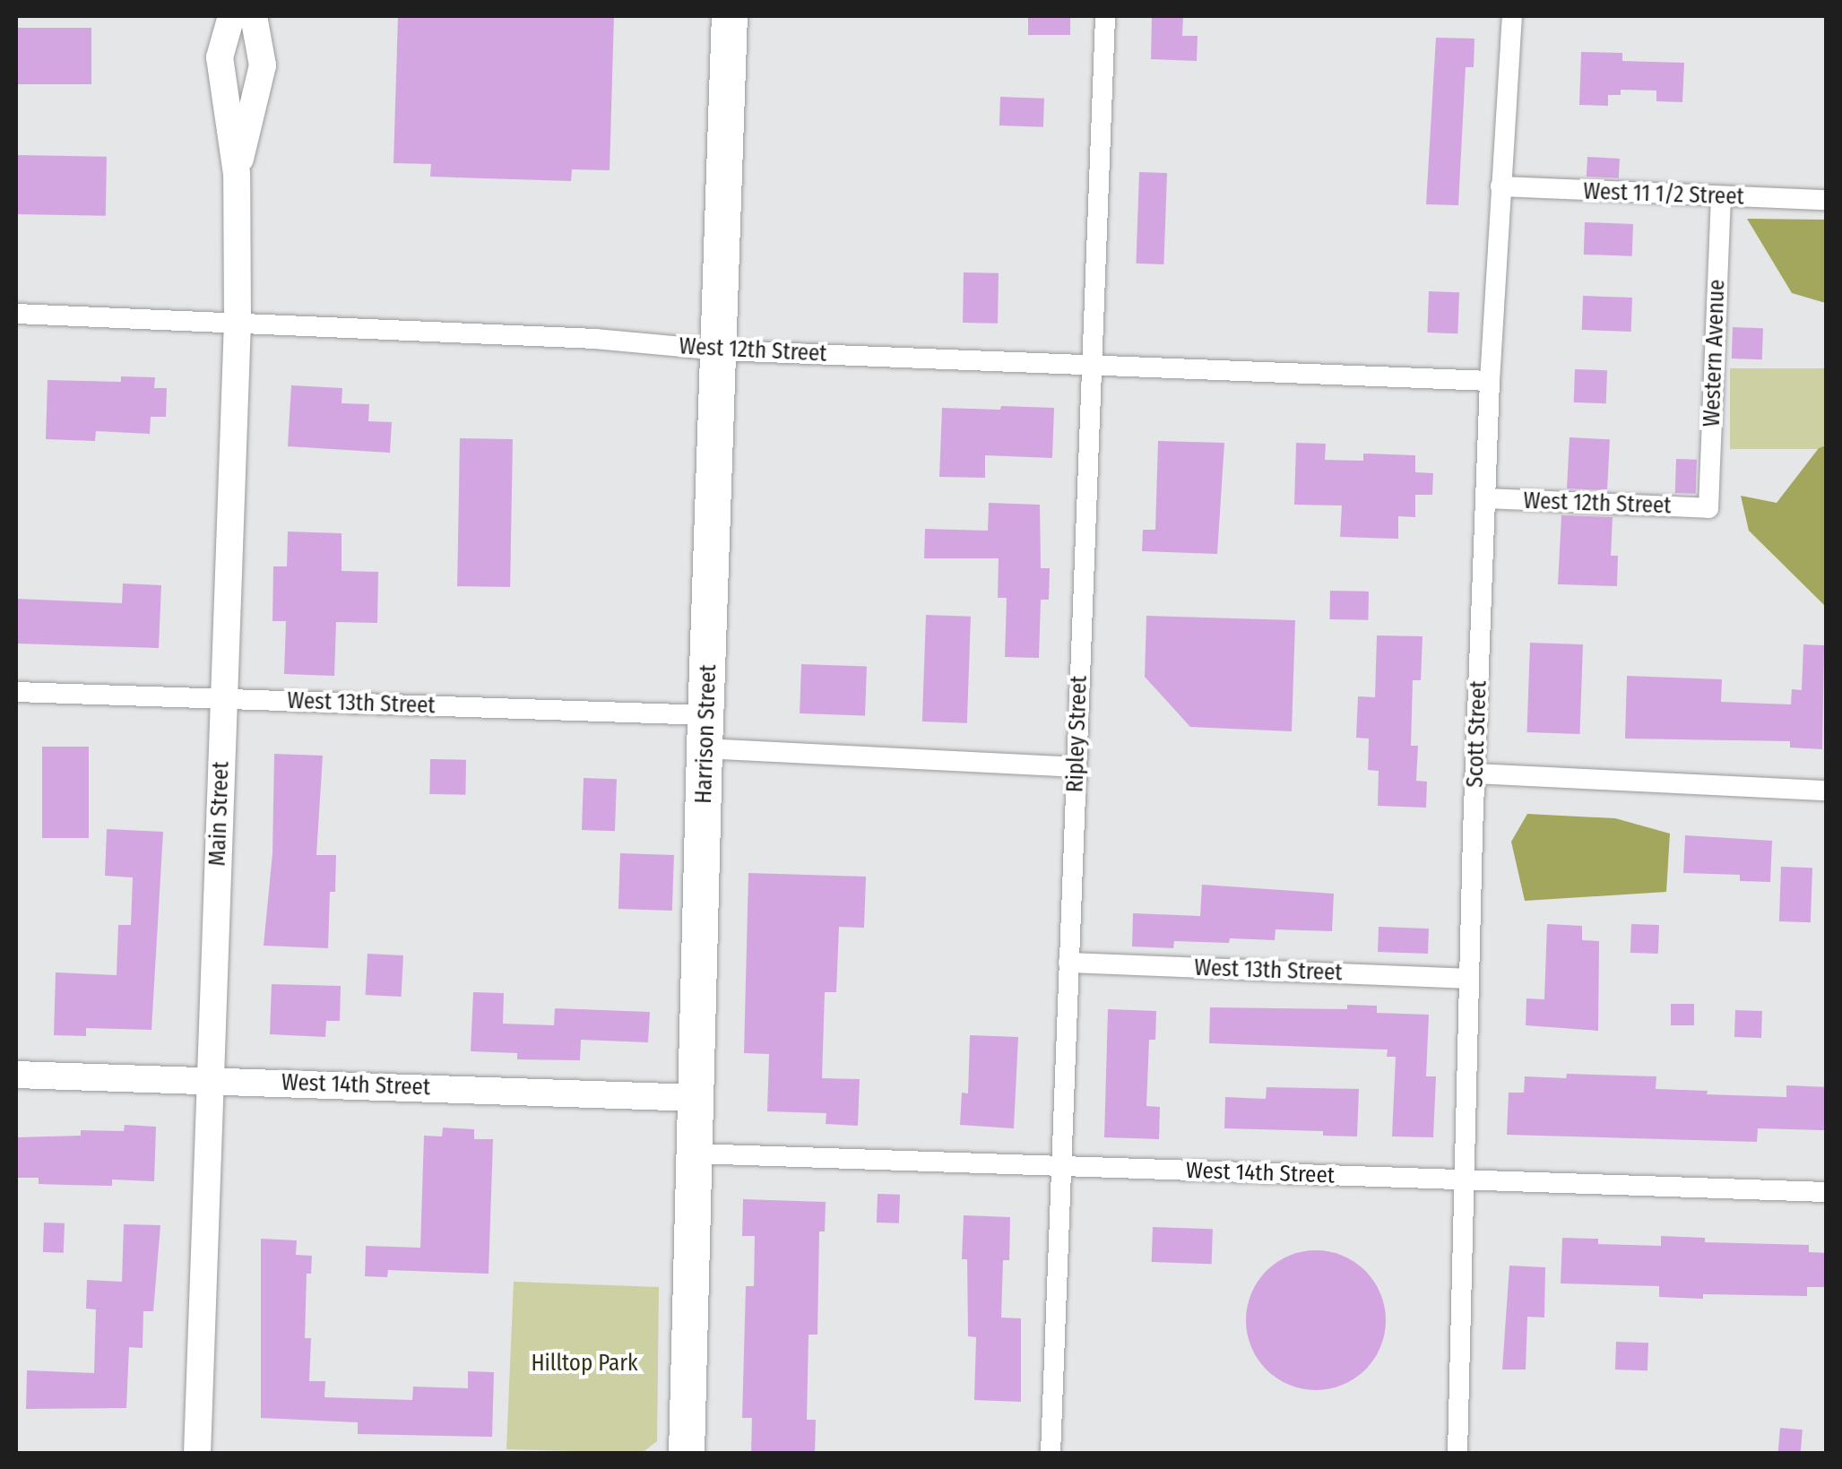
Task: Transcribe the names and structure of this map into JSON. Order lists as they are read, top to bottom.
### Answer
{
  "streets": {
    "highway": ["Harrison Street"],
    "street": [
      "West 11 1/2 Street",
      "West 12th Street",
      "Western Avenue",
      "West 13th Street",
      "Ripley Street",
      "Scott Street",
      "Main Street",
      "West 14th Street"
    ]
  },
  "crossings": [
    ["West 11 1/2 Street", "Western Avenue"],
    ["West 11 1/2 Street", "Scott Street"],
    ["West 12th Street", "Western Avenue"],
    ["West 12th Street", "Harrison Street"],
    ["West 12th Street", "Ripley Street"],
    ["West 12th Street", "Scott Street"],
    ["West 12th Street", "Main Street"],
    ["West 13th Street", "Harrison Street"],
    ["West 13th Street", "Ripley Street"],
    ["West 13th Street", "Scott Street"],
    ["West 13th Street", "Main Street"],
    ["Harrison Street", "West 14th Street"],
    ["Ripley Street", "West 14th Street"],
    ["Scott Street", "West 14th Street"],
    ["Main Street", "West 14th Street"]
  ],
  "parks": ["Hilltop Park"]
}
